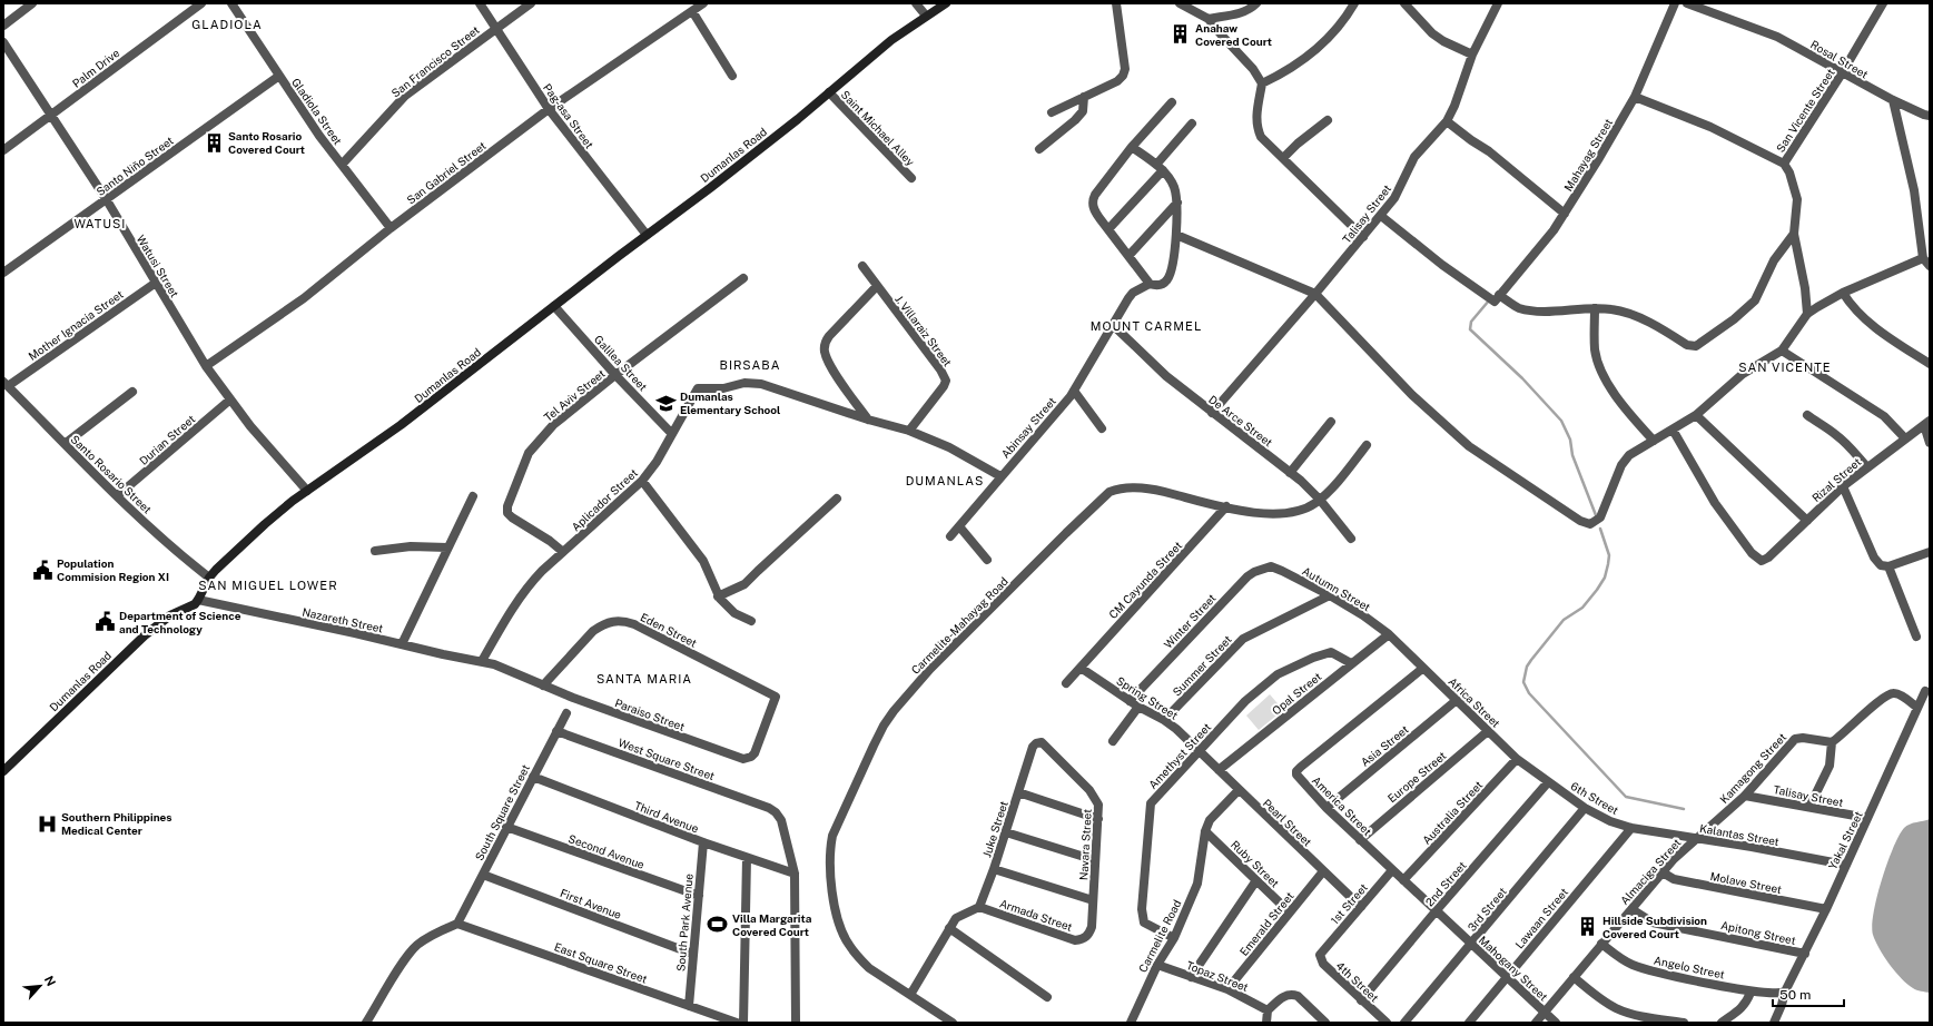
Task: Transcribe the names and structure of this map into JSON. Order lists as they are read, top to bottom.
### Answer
{
  "streets": {
    "main road": ["Dumanlas Road"],
    "street": [
      "Rosal Street",
      "San Francisco Street",
      "Palm Drive",
      "San Vicente Street",
      "Gladiola Street",
      "Pag-asa Street",
      "Saint Michael Alley",
      "Mahayag Street",
      "Santo Niño Street",
      "San Gabriel Street",
      "Talisay Street",
      "Watusi Street",
      "Mother Ignacia Street",
      "J. Villaraiz Street",
      "Galilea Street",
      "Tel Aviv Street",
      "De Arce Street",
      "Abinsay Street",
      "Durian Street",
      "Santo Rosario Street",
      "Rizal Street",
      "Aplicador Street",
      "CM Cayunda Street",
      "Autumn Street",
      "Nazareth Street",
      "Winter Street",
      "Carmelite-Mahayag Road",
      "Eden Street",
      "Summer Street",
      "Opal Street",
      "Spring Street",
      "Africa Street",
      "Paraiso Street",
      "Asia Street",
      "Amethyst Street",
      "West Square Street",
      "Kamagong Street",
      "Europe Street",
      "6th Street",
      "America Street",
      "South Square Street",
      "Australia Street",
      "Third Avenue",
      "Pearl Street",
      "Juke Street",
      "Kalantas Street",
      "Yakal Street",
      "Navara Street",
      "Second Avenue",
      "Ruby Street",
      "Almaciga Street",
      "Molave Street",
      "2nd Street",
      "First Avenue",
      "1st Street",
      "3rd Street",
      "Armada Street",
      "Lawaan Street",
      "South Park Avenue",
      "Emerald Street",
      "Apitong Street",
      "Carmelite Road",
      "East Square Street",
      "Angelo Street",
      "Mahogany Street",
      "Topaz Street",
      "4th Street"
    ]
  },
  "crossings": [
    ["Rosal Street", "San Vicente Street"],
    ["San Francisco Street", "Gladiola Street"],
    ["San Francisco Street", "Pag-asa Street"],
    ["Palm Drive", "Watusi Street"],
    ["Gladiola Street", "Santo Niño Street"],
    ["Gladiola Street", "San Gabriel Street"],
    ["Pag-asa Street", "Dumanlas Road"],
    ["Pag-asa Street", "San Gabriel Street"],
    ["Saint Michael Alley", "Dumanlas Road"],
    ["Dumanlas Road", "Watusi Street"],
    ["Dumanlas Road", "Galilea Street"],
    ["Dumanlas Road", "Santo Rosario Street"],
    ["Dumanlas Road", "Nazareth Street"],
    ["Santo Niño Street", "Watusi Street"],
    ["San Gabriel Street", "Watusi Street"],
    ["Talisay Street", "De Arce Street"],
    ["Talisay Street", "Kamagong Street"],
    ["Talisay Street", "Yakal Street"],
    ["Watusi Street", "Mother Ignacia Street"],
    ["Watusi Street", "Durian Street"],
    ["Mother Ignacia Street", "Santo Rosario Street"],
    ["J. Villaraiz Street", "Aplicador Street"],
    ["Galilea Street", "Tel Aviv Street"],
    ["Galilea Street", "Aplicador Street"],
    ["Tel Aviv Street", "Aplicador Street"],
    ["De Arce Street", "Abinsay Street"],
    ["De Arce Street", "Carmelite-Mahayag Road"],
    ["Abinsay Street", "Aplicador Street"],
    ["Durian Street", "Santo Rosario Street"],
    ["Aplicador Street", "Nazareth Street"],
    ["Aplicador Street", "Paraiso Street"],
    ["CM Cayunda Street", "Carmelite-Mahayag Road"],
    ["CM Cayunda Street", "Spring Street"],
    ["Autumn Street", "Winter Street"],
    ["Autumn Street", "Summer Street"],
    ["Autumn Street", "Opal Street"],
    ["Autumn Street", "Africa Street"],
    ["Nazareth Street", "Paraiso Street"],
    ["Winter Street", "Spring Street"],
    ["Eden Street", "Paraiso Street"],
    ["Summer Street", "Spring Street"],
    ["Opal Street", "Africa Street"],
    ["Opal Street", "Amethyst Street"],
    ["Opal Street", "Pearl Street"],
    ["Spring Street", "Amethyst Street"],
    ["Spring Street", "Pearl Street"],
    ["Africa Street", "Asia Street"],
    ["Africa Street", "Europe Street"],
    ["Africa Street", "6th Street"],
    ["Africa Street", "America Street"],
    ["Africa Street", "Australia Street"],
    ["Africa Street", "2nd Street"],
    ["Asia Street", "America Street"],
    ["Amethyst Street", "Pearl Street"],
    ["Amethyst Street", "Carmelite Road"],
    ["West Square Street", "South Square Street"],
    ["West Square Street", "Third Avenue"],
    ["Kamagong Street", "Kalantas Street"],
    ["Kamagong Street", "Almaciga Street"],
    ["Europe Street", "America Street"],
    ["6th Street", "Kalantas Street"],
    ["6th Street", "2nd Street"],
    ["6th Street", "3rd Street"],
    ["6th Street", "Lawaan Street"],
    ["America Street", "Australia Street"],
    ["America Street", "2nd Street"],
    ["America Street", "1st Street"],
    ["America Street", "Mahogany Street"],
    ["South Square Street", "Third Avenue"],
    ["South Square Street", "Second Avenue"],
    ["South Square Street", "First Avenue"],
    ["South Square Street", "East Square Street"],
    ["Third Avenue", "South Park Avenue"],
    ["Pearl Street", "1st Street"],
    ["Pearl Street", "Emerald Street"],
    ["Pearl Street", "Carmelite Road"],
    ["Juke Street", "Navara Street"],
    ["Juke Street", "Armada Street"],
    ["Kalantas Street", "Yakal Street"],
    ["Kalantas Street", "Almaciga Street"],
    ["Kalantas Street", "Lawaan Street"],
    ["Yakal Street", "Molave Street"],
    ["Yakal Street", "Apitong Street"],
    ["Yakal Street", "Angelo Street"],
    ["Navara Street", "Armada Street"],
    ["Second Avenue", "South Park Avenue"],
    ["Ruby Street", "Emerald Street"],
    ["Ruby Street", "Carmelite Road"],
    ["Almaciga Street", "Molave Street"],
    ["Almaciga Street", "Apitong Street"],
    ["Almaciga Street", "Angelo Street"],
    ["Almaciga Street", "Mahogany Street"],
    ["2nd Street", "Mahogany Street"],
    ["2nd Street", "4th Street"],
    ["First Avenue", "South Park Avenue"],
    ["1st Street", "4th Street"],
    ["3rd Street", "Mahogany Street"],
    ["Lawaan Street", "Mahogany Street"],
    ["South Park Avenue", "East Square Street"],
    ["Emerald Street", "Topaz Street"],
    ["Carmelite Road", "Topaz Street"]
  ],
  "districts": [
    "GLADIOLA",
    "WATUSI",
    "MOUNT CARMEL",
    "BIRSABA",
    "SAN VICENTE",
    "DUMANLAS",
    "SAN MIGUEL LOWER",
    "SANTA MARIA"
  ],
  "places": {
    "building": ["Anahaw Covered Court", "Santo Rosario Covered Court", "Hillside Subdivision Covered Court"],
    "school or university": ["Dumanlas Elementary School"],
    "public building": ["Population Commision Region XI", "Department of Science and Technology"],
    "hospital": ["Southern Philippines Medical Center"],
    "sports": ["Villa Margarita Covered Court"]
  },
  "scale_bar": "50 m",
  "north": "top right"
}
